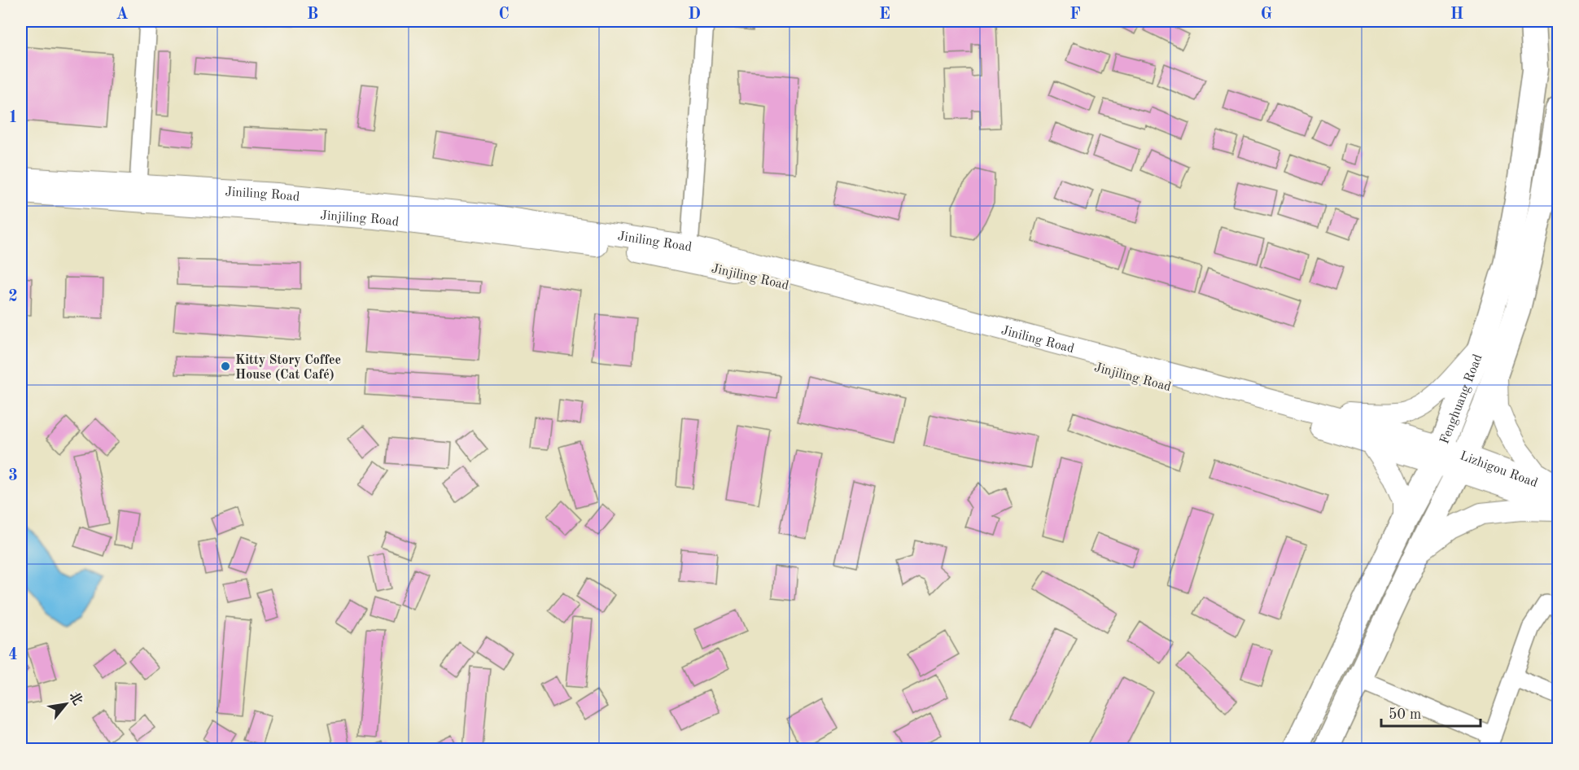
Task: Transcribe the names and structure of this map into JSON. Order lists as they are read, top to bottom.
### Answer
{
  "streets": {
    "highway": ["Fenghuang Road"],
    "main road": ["Jiniling Road", "Jinjiling Road", "Lizhigou Road"]
  },
  "crossings": [
    ["Jiniling Road", "Jinjiling Road"],
    ["Jiniling Road", "Fenghuang Road"],
    ["Jiniling Road", "Lizhigou Road"],
    ["Jinjiling Road", "Fenghuang Road"],
    ["Jinjiling Road", "Lizhigou Road"],
    ["Fenghuang Road", "Lizhigou Road"]
  ],
  "places": ["Kitty Story Coffee House (Cat Café)"],
  "scale_bar": "50 m",
  "north": "top right",
  "grid": {
    "columns": [
      "A",
      "B",
      "C",
      "D",
      "E",
      "F",
      "G",
      "H"
    ],
    "rows": [
      "1",
      "2",
      "3",
      "4"
    ]
  }
}
